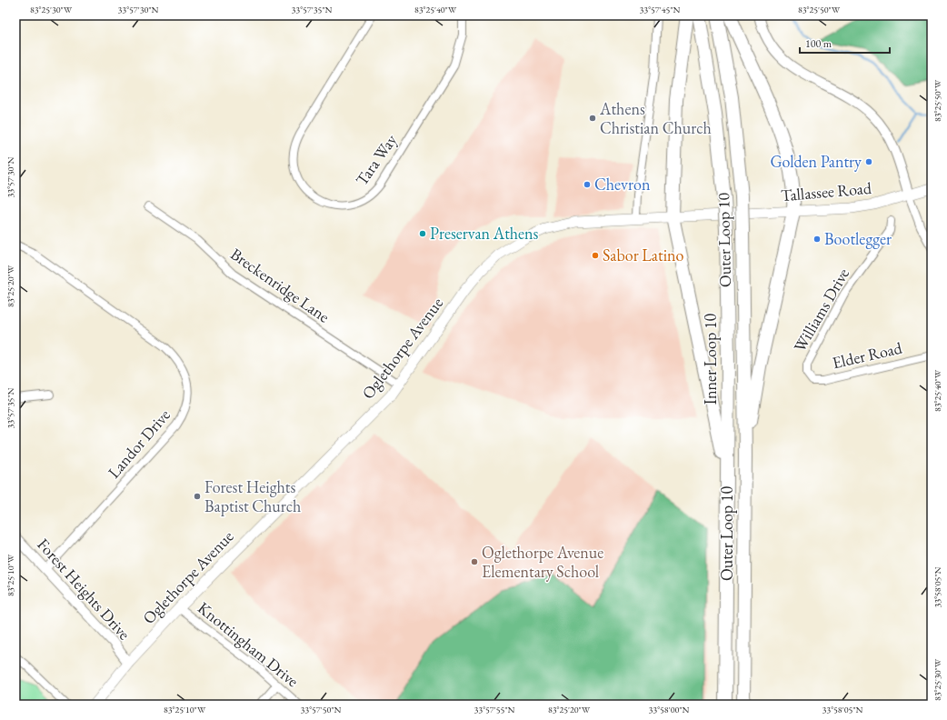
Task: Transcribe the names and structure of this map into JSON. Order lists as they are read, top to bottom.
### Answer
{
  "streets": {
    "highway": ["Outer Loop 10", "Inner Loop 10"],
    "main road": ["Tallassee Road", "Oglethorpe Avenue"],
    "street": [
      "Tara Way",
      "Breckenridge Lane",
      "Williams Drive",
      "Elder Road",
      "Landor Drive",
      "Forest Heights Drive",
      "Knottingham Drive"
    ]
  },
  "crossings": [
    ["Tallassee Road", "Oglethorpe Avenue"],
    ["Breckenridge Lane", "Oglethorpe Avenue"],
    ["Williams Drive", "Elder Road"],
    ["Oglethorpe Avenue", "Forest Heights Drive"],
    ["Oglethorpe Avenue", "Knottingham Drive"],
    ["Landor Drive", "Forest Heights Drive"]
  ],
  "places": [
    "Athens Christian Church",
    "Golden Pantry",
    "Chevron",
    "Preservan Athens",
    "Bootlegger",
    "Sabor Latino",
    "Forest Heights Baptist Church",
    "Oglethorpe Avenue Elementary School"
  ],
  "scale_bar": "100 m",
  "coordinates": [
    "83°25'30\"W",
    "33°57'30\"N",
    "33°57'35\"N",
    "83°25'40\"W",
    "33°57'45\"N",
    "83°25'50\"W",
    "83°25'20\"W",
    "83°25'10\"W",
    "33°58'05\"N",
    "33°57'50\"N",
    "33°57'55\"N",
    "33°58'00\"N"
  ]
}
